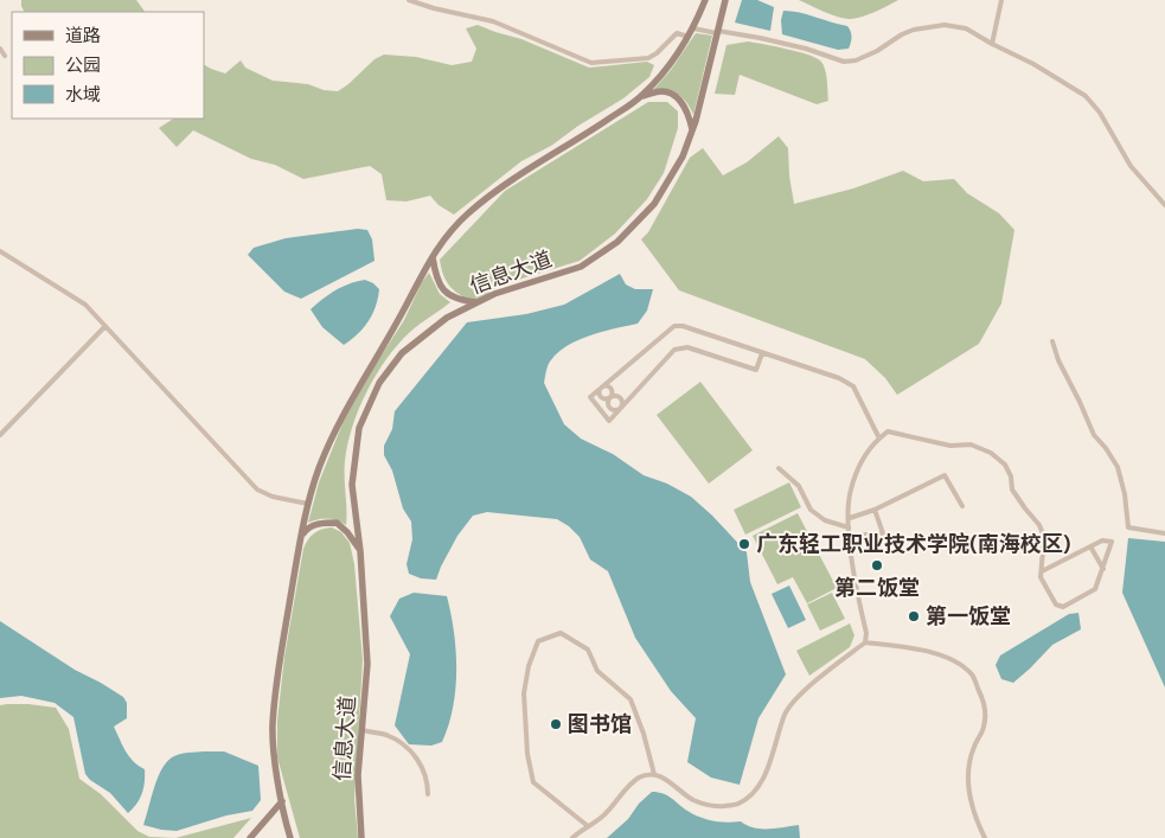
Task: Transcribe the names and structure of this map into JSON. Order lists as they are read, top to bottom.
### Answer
{
  "streets": {
    "main road": ["信息大道"]
  },
  "places": [
    "广东轻工职业技术学院(南海校区)",
    "第二饭堂",
    "第一饭堂",
    "图书馆"
  ],
  "legend": ["道路", "公园", "水域"]
}
